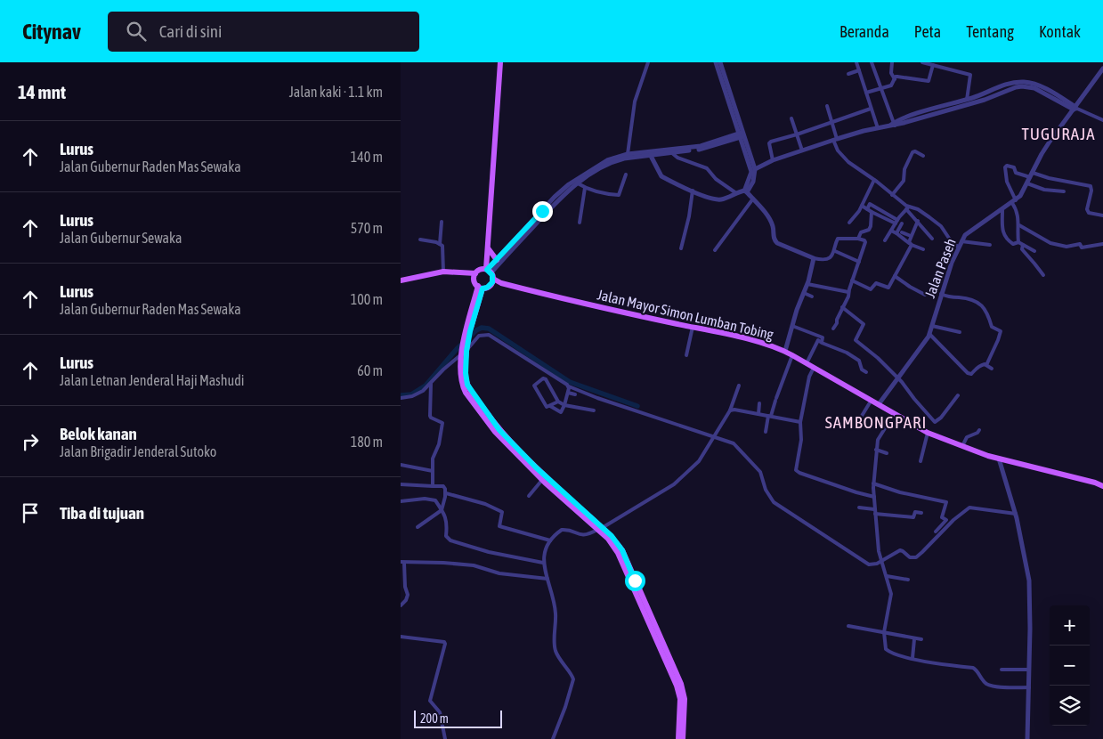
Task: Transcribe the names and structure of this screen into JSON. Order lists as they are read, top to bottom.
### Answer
{
  "streets": {
    "main road": ["Jalan Mayor Simon Lumban Tobing"],
    "street": ["Jalan Paseh"]
  },
  "crossings": [
    ["Jalan Paseh", "Jalan Mayor Simon Lumban Tobing"]
  ],
  "districts": ["TUGURAJA", "SAMBONGPARI"],
  "scale_bar": "200 m",
  "page": {
    "header": "Citynav",
    "search": "Cari di sini",
    "nav": [
      "Beranda",
      "Peta",
      "Tentang",
      "Kontak"
    ],
    "heading": ["14 mnt", "Jalan kaki · 1.1 km"],
    "list": [
      ["Lurus", "Jalan Gubernur Raden Mas Sewaka", "140 m"],
      ["Lurus", "Jalan Gubernur Sewaka", "570 m"],
      ["Lurus", "Jalan Gubernur Raden Mas Sewaka", "100 m"],
      ["Lurus", "Jalan Letnan Jenderal Haji Mashudi", "60 m"],
      ["Belok kanan", "Jalan Brigadir Jenderal Sutoko", "180 m"],
      "Tiba di tujuan"
    ],
    "map_buttons": ["+", "−"],
    "scale": "200 m"
  }
}
